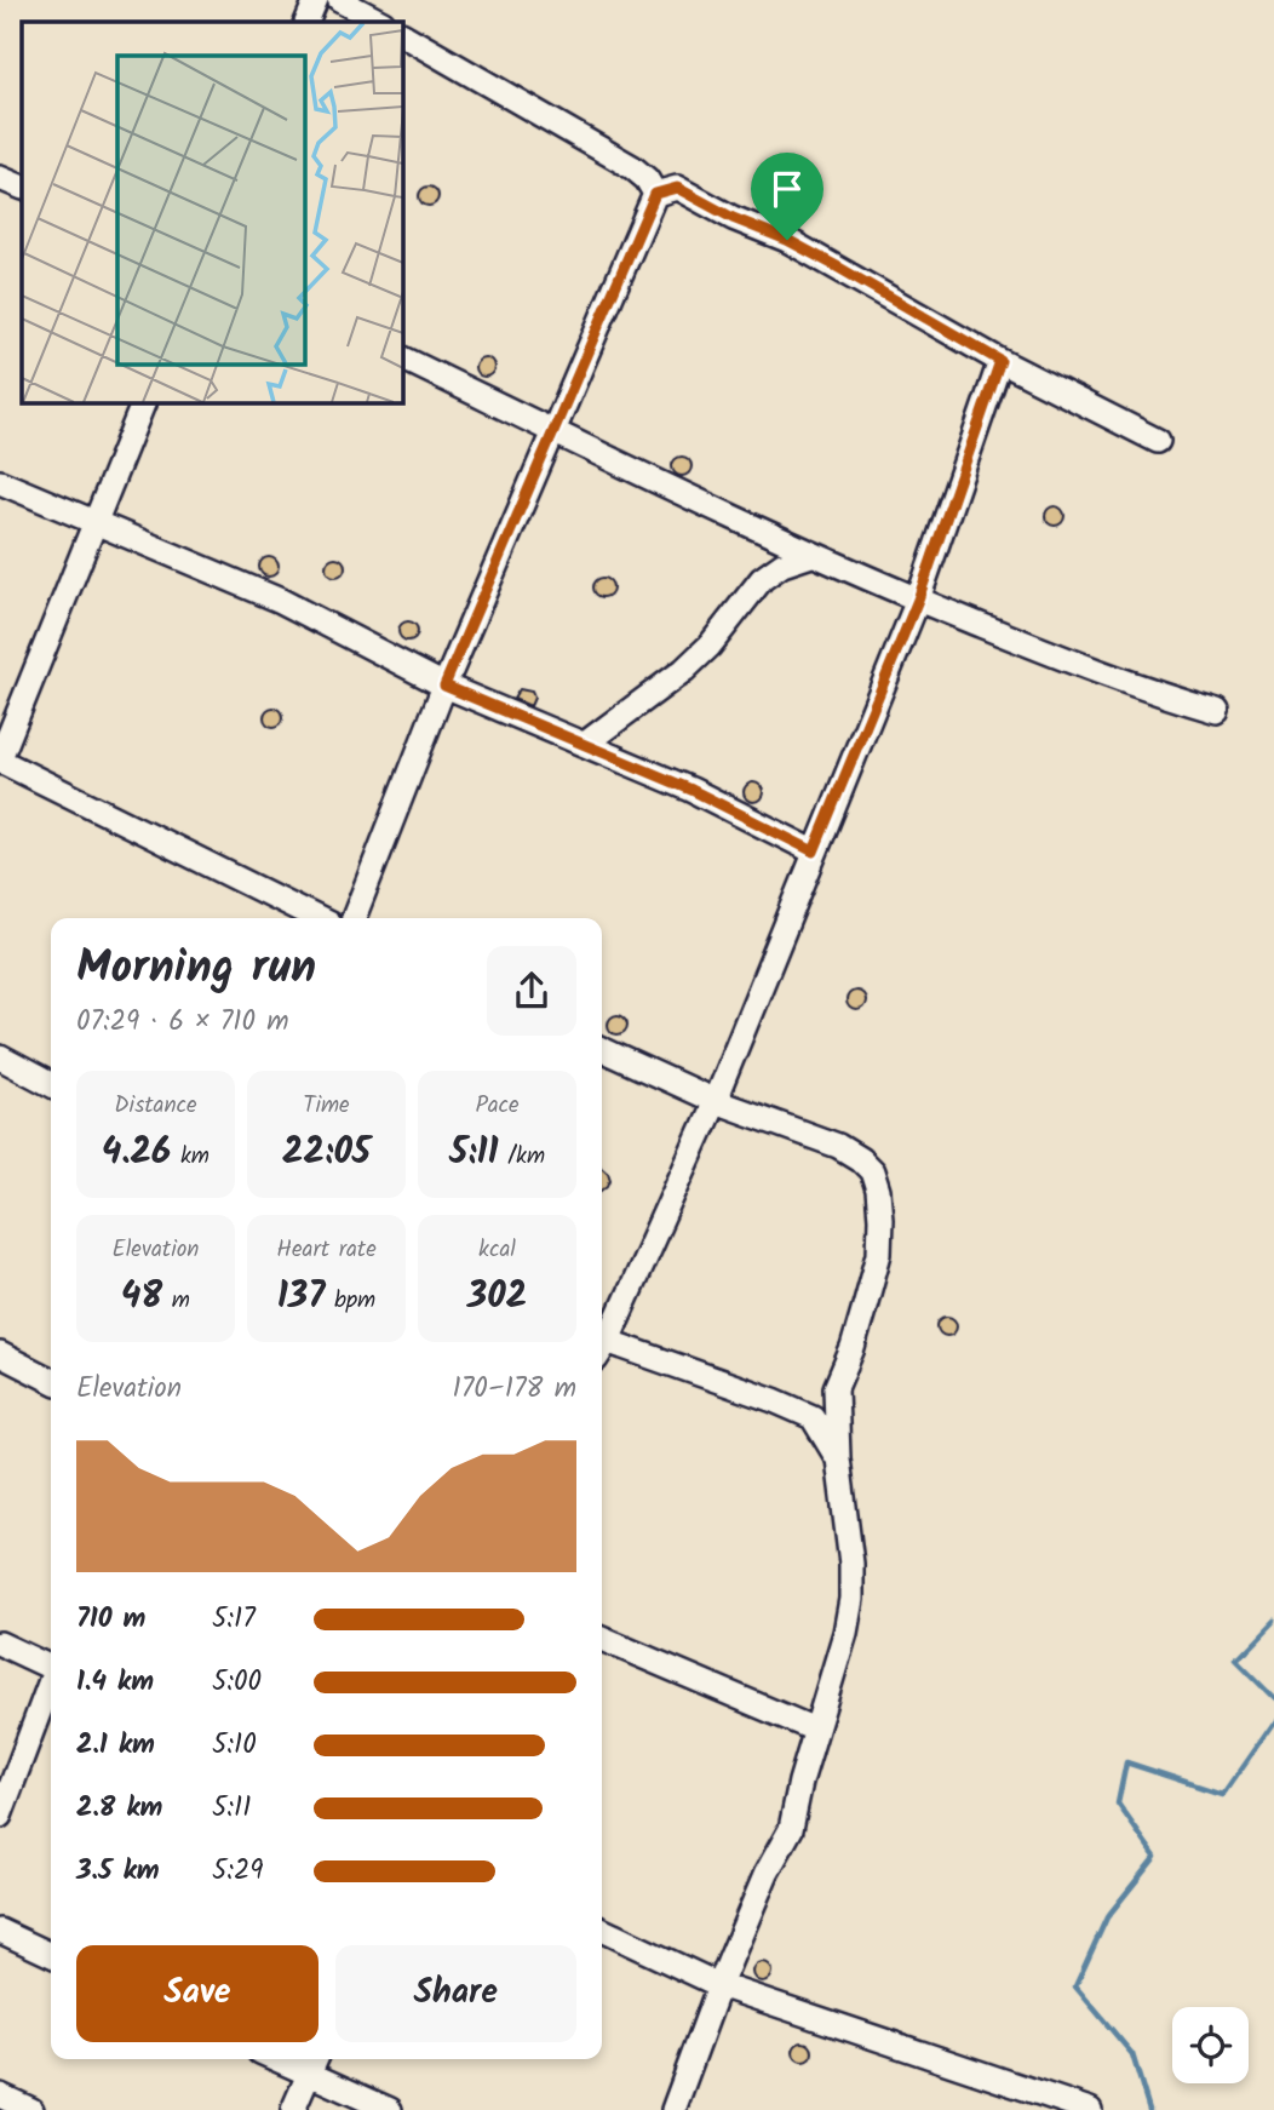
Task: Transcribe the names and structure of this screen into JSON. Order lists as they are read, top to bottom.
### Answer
{
  "page": {
    "heading": ["Morning run", "07:29 · 6 × 710 m"],
    "stats": [
      ["Distance", "4.26 km"],
      ["Time", "22:05"],
      ["Pace", "5:11 /km"],
      ["Elevation", "48 m"],
      ["Heart rate", "137 bpm"],
      ["kcal", "302"]
    ],
    "chart": ["Elevation", "170–178 m"],
    "list": [
      {
        "name": "710 m",
        "note": "5:17"
      },
      {
        "name": "1.4 km",
        "note": "5:00"
      },
      {
        "name": "2.1 km",
        "note": "5:10"
      },
      {
        "name": "2.8 km",
        "note": "5:11"
      },
      {
        "name": "3.5 km",
        "note": "5:29"
      }
    ],
    "buttons": ["Save", "Share"]
  }
}
